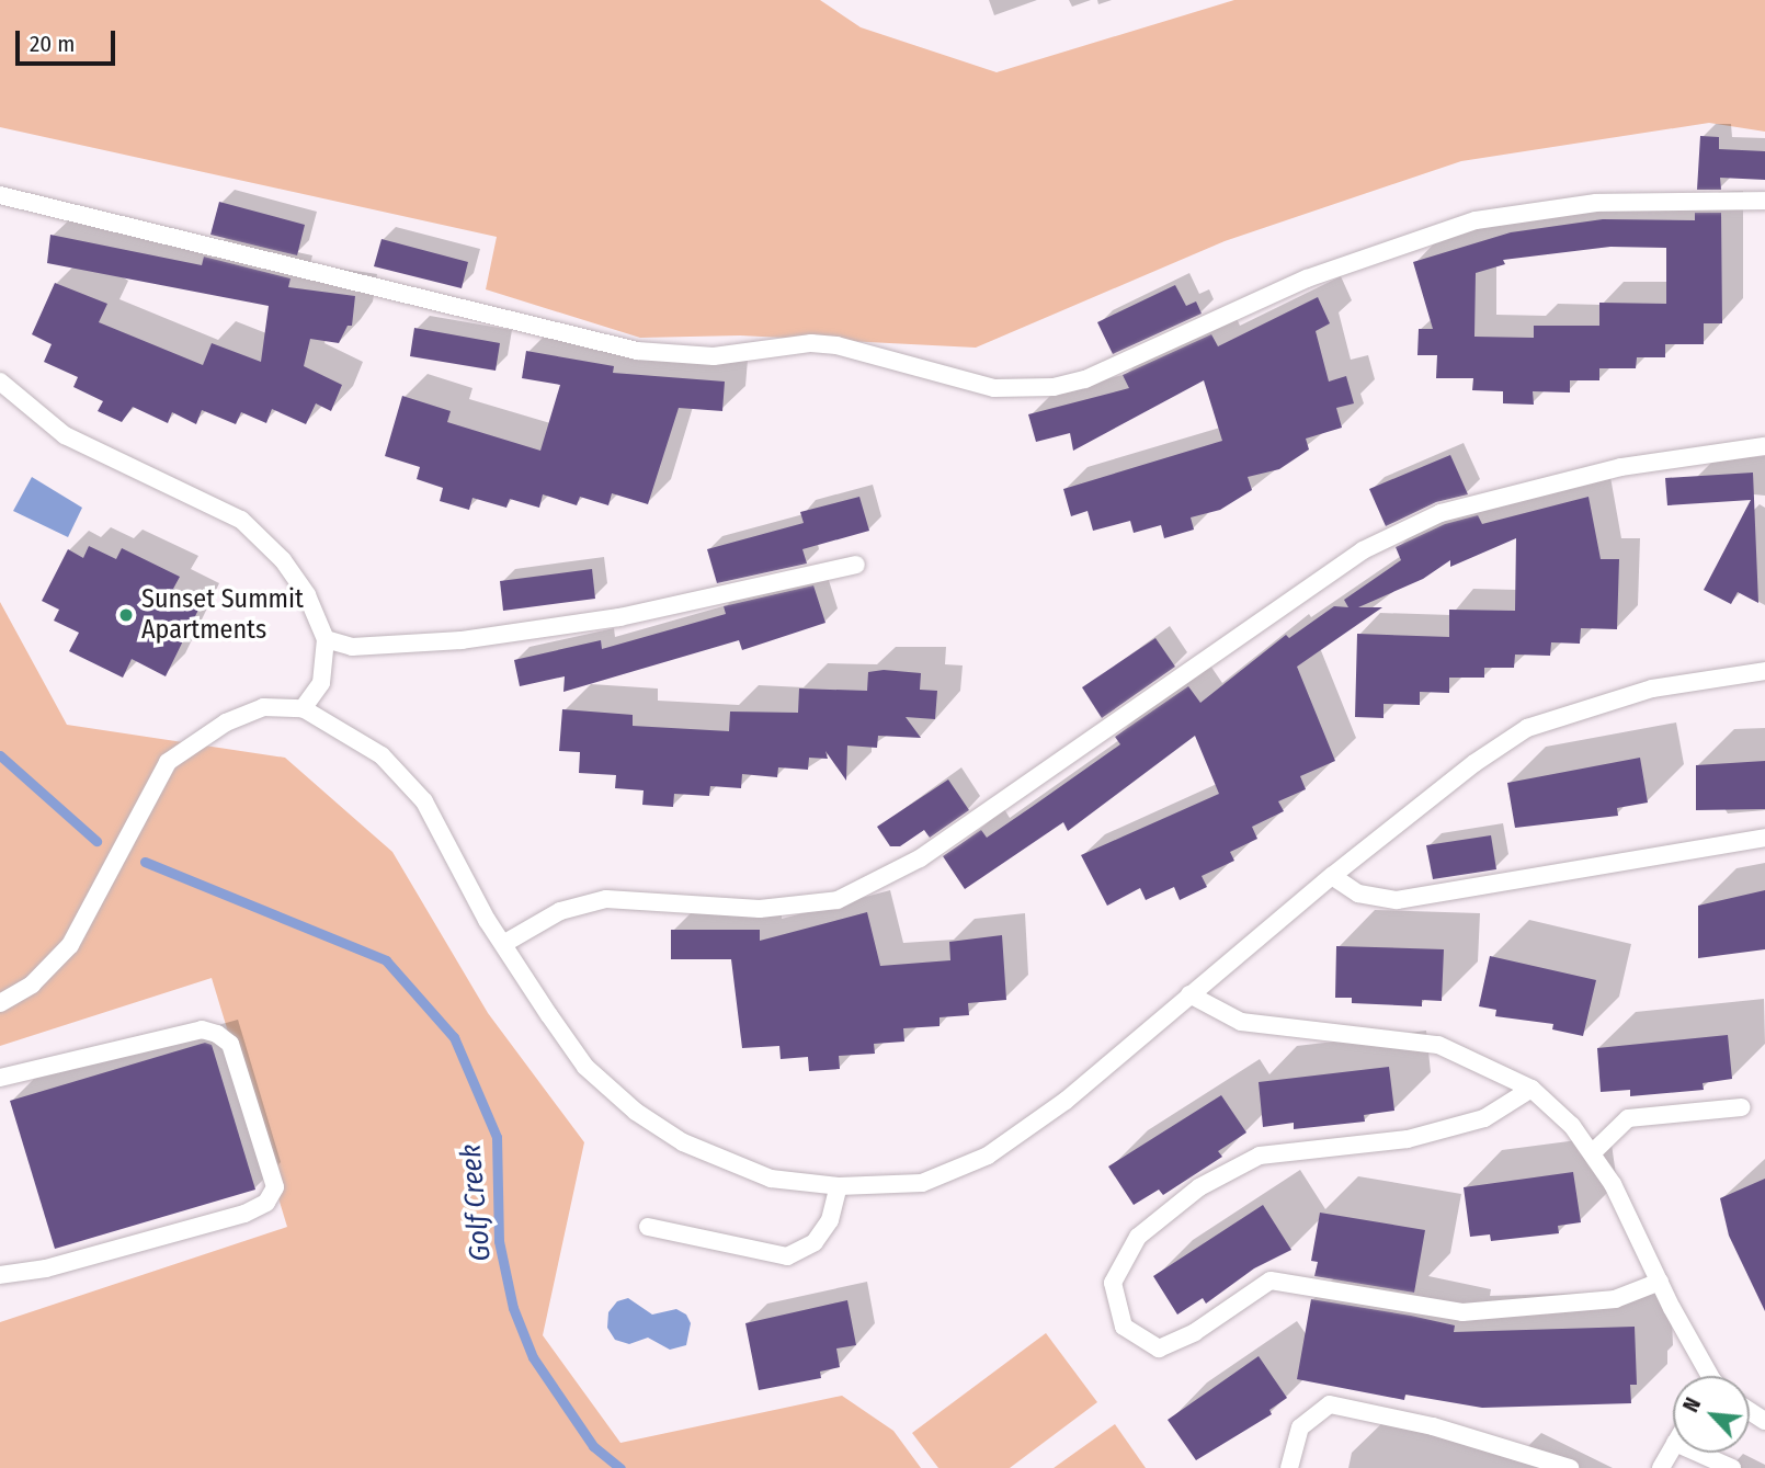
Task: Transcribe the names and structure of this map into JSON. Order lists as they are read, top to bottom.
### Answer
{
  "water": ["Golf Creek"],
  "places": ["Sunset Summit Apartments"],
  "scale_bar": "20 m",
  "north": "top left"
}
